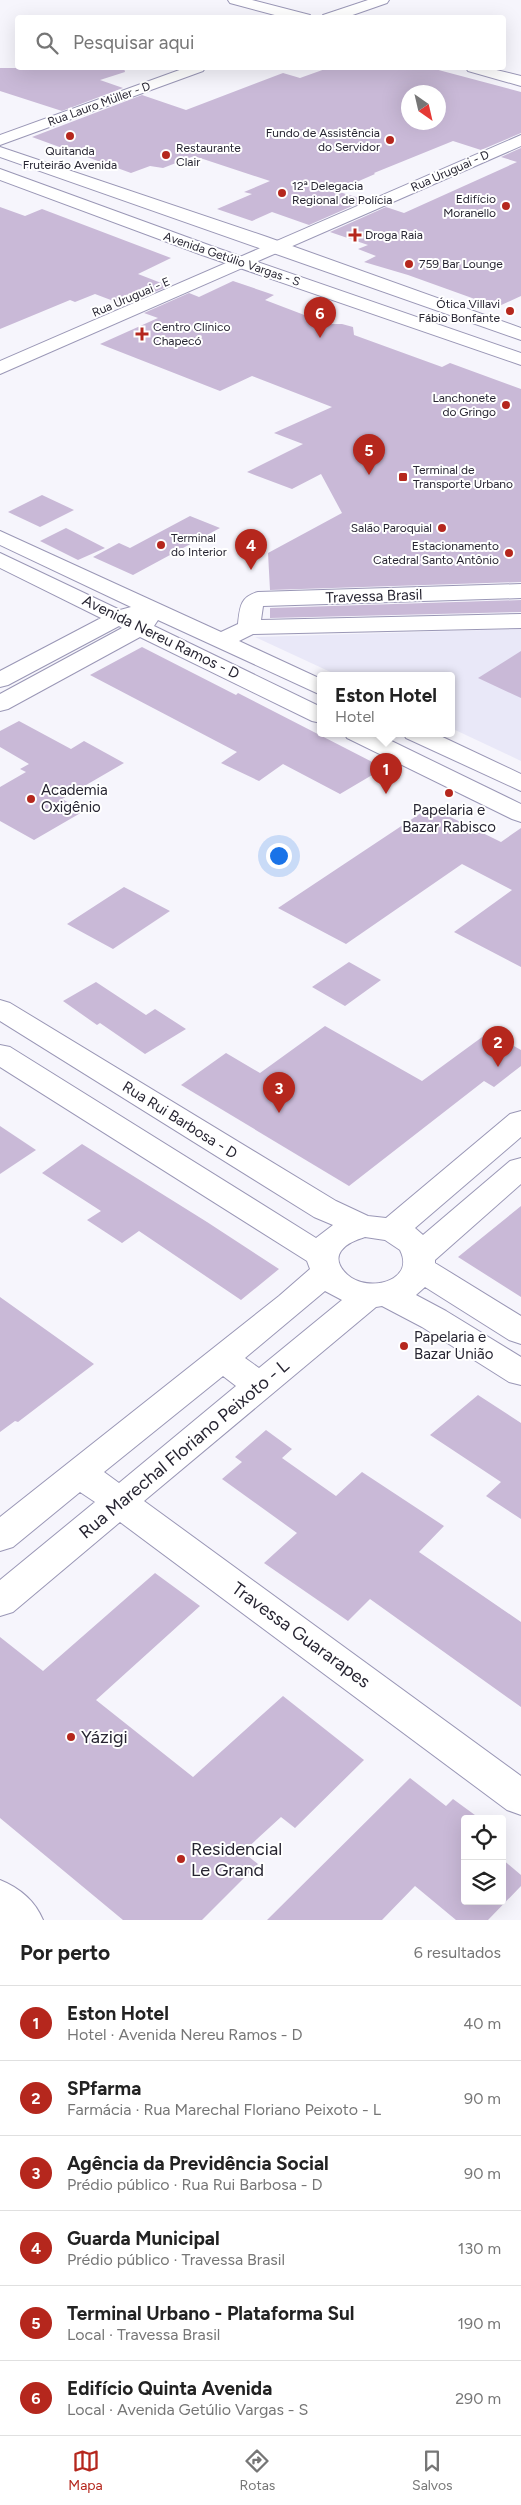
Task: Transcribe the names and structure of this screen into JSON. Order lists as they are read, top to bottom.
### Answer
{
  "streets": {
    "street": [
      "Rua Lauro Müller - D",
      "Rua Uruguai - D",
      "Avenida Getúlio Vargas - S",
      "Rua Uruguai - E",
      "Travessa Brasil",
      "Avenida Nereu Ramos - D",
      "Rua Rui Barbosa - D",
      "Rua Marechal Floriano Peixoto - L",
      "Travessa Guararapes"
    ]
  },
  "crossings": [
    ["Rua Uruguai - D", "Avenida Getúlio Vargas - S"],
    ["Rua Uruguai - D", "Rua Uruguai - E"],
    ["Avenida Getúlio Vargas - S", "Rua Uruguai - E"],
    ["Travessa Brasil", "Avenida Nereu Ramos - D"],
    ["Rua Rui Barbosa - D", "Rua Marechal Floriano Peixoto - L"],
    ["Rua Marechal Floriano Peixoto - L", "Travessa Guararapes"]
  ],
  "places": {
    "other": [
      "Quitanda Fruteirão Avenida",
      "Fundo de Assistência do Servidor",
      "Restaurante Clair",
      "12ª Delegacia Regional de Polícia",
      "Edifício Moranello",
      "759 Bar Lounge",
      "Ótica Villavi Fábio Bonfante",
      "Lanchonete do Gringo",
      "Salão Paroquial",
      "Terminal do Interior",
      "Estacionamento Catedral Santo Antônio",
      "Papelaria e Bazar Rabisco",
      "Academia Oxigênio",
      "Papelaria e Bazar União",
      "Yázigi",
      "Residencial Le Grand"
    ],
    "health": ["Droga Raia", "Centro Clínico Chapecó"],
    "transit": ["Terminal de Transporte Urbano"]
  },
  "north": "bottom right",
  "page": {
    "search": "Pesquisar aqui",
    "pins": [
      "6",
      "5",
      "4",
      "1",
      "2",
      "3"
    ],
    "popup": ["Eston Hotel", "Hotel"],
    "heading": ["Por perto", "6 resultados"],
    "list": [
      {
        "mark": "1",
        "name": "Eston Hotel",
        "note": "Hotel · Avenida Nereu Ramos - D",
        "value": "40 m"
      },
      {
        "mark": "2",
        "name": "SPfarma",
        "note": "Farmácia · Rua Marechal Floriano Peixoto - L",
        "value": "90 m"
      },
      {
        "mark": "3",
        "name": "Agência da Previdência Social",
        "note": "Prédio público · Rua Rui Barbosa - D",
        "value": "90 m"
      },
      {
        "mark": "4",
        "name": "Guarda Municipal",
        "note": "Prédio público · Travessa Brasil",
        "value": "130 m"
      },
      {
        "mark": "5",
        "name": "Terminal Urbano - Plataforma Sul",
        "note": "Local · Travessa Brasil",
        "value": "190 m"
      },
      {
        "mark": "6",
        "name": "Edifício Quinta Avenida",
        "note": "Local · Avenida Getúlio Vargas - S",
        "value": "290 m"
      }
    ],
    "nav": ["Mapa", "Rotas", "Salvos"]
  }
}
